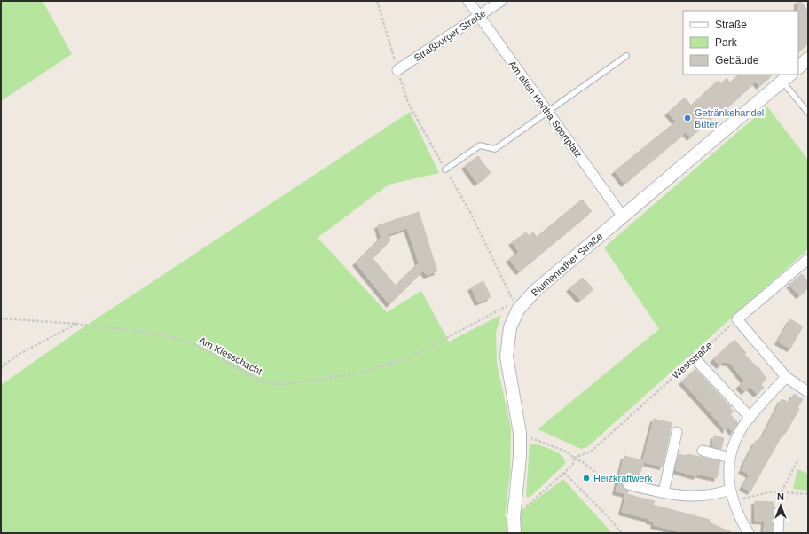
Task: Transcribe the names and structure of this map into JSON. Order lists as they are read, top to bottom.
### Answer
{
  "streets": {
    "street": ["Straßburger Straße", "Am alten Hertha Sportplatz", "Blumenrather Straße"],
    "path": ["Am Kiesschacht", "Weststraße"]
  },
  "crossings": [
    ["Straßburger Straße", "Am alten Hertha Sportplatz"],
    ["Am alten Hertha Sportplatz", "Blumenrather Straße"]
  ],
  "places": ["Getränkehandel Büter", "Heizkraftwerk"],
  "legend": ["Straße", "Park", "Gebäude"],
  "north": "top"
}
